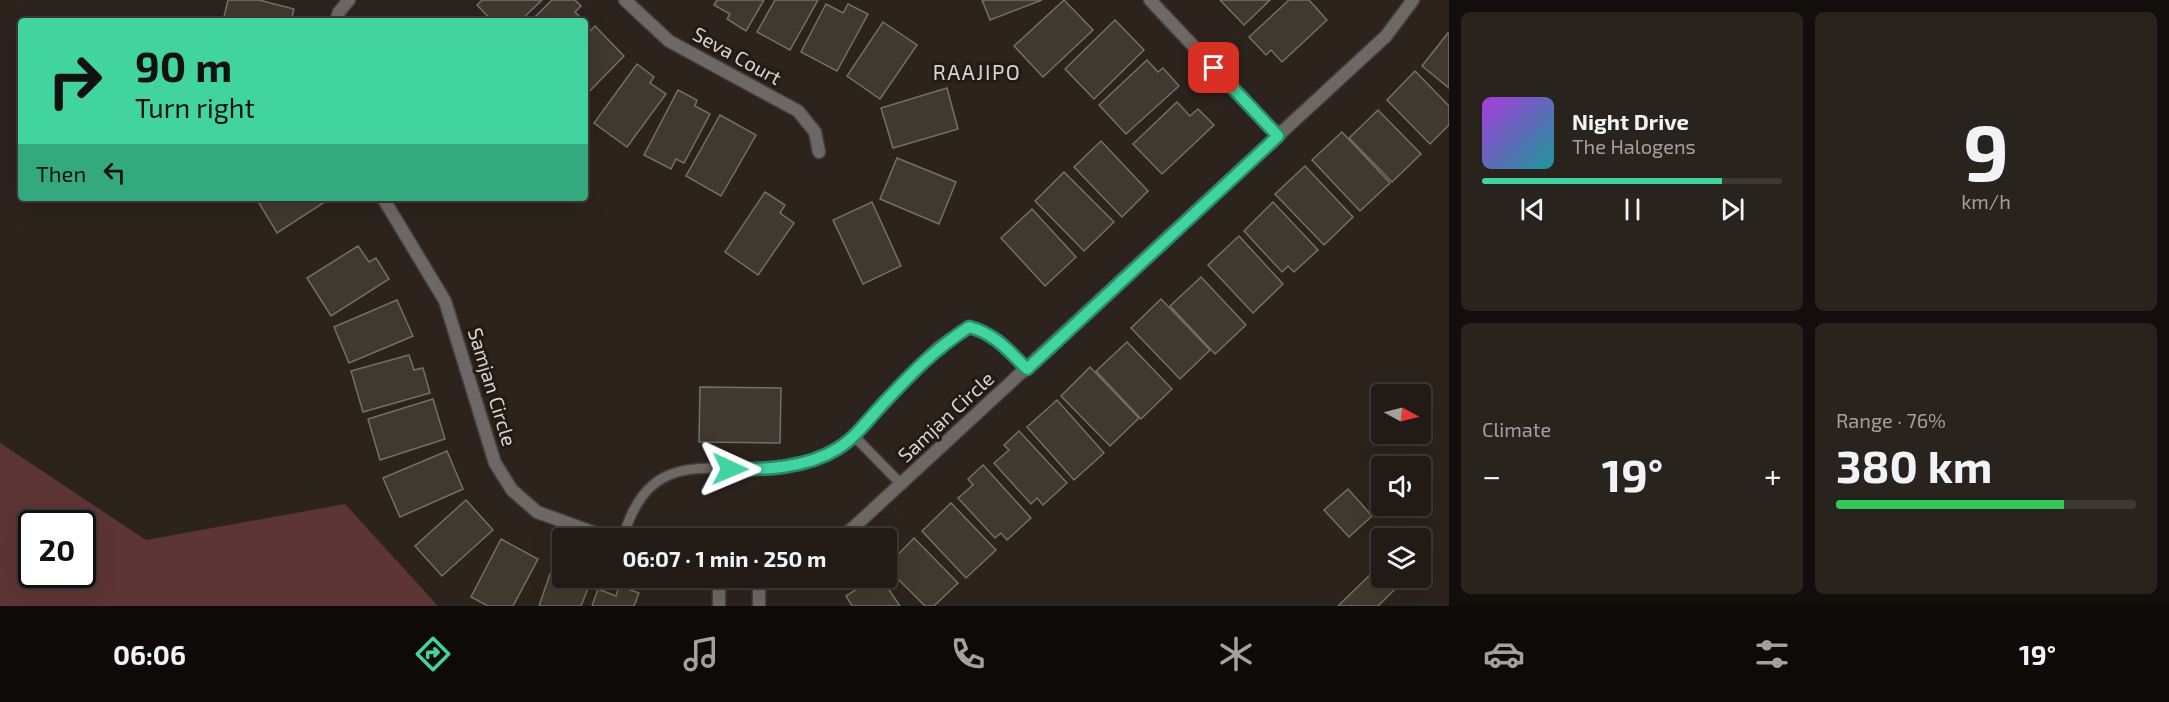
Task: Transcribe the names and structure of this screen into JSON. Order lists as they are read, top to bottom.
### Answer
{
  "streets": {
    "street": ["Seva Court", "Samjan Circle"]
  },
  "districts": ["RAAJIPO"],
  "north": "right",
  "page": {
    "tile": [
      ["9", "km/h"],
      "Climate",
      ["Range · 76%", "380 km"]
    ],
    "turn": ["90 m", "Turn right"],
    "song": ["Night Drive", "The Halogens"],
    "then": "Then",
    "heat": ["−", "19°", "+"],
    "limit": "20",
    "trip": "06:07 · 1 min · 250 m",
    "tabs": ["06:06", "19°"]
  }
}
